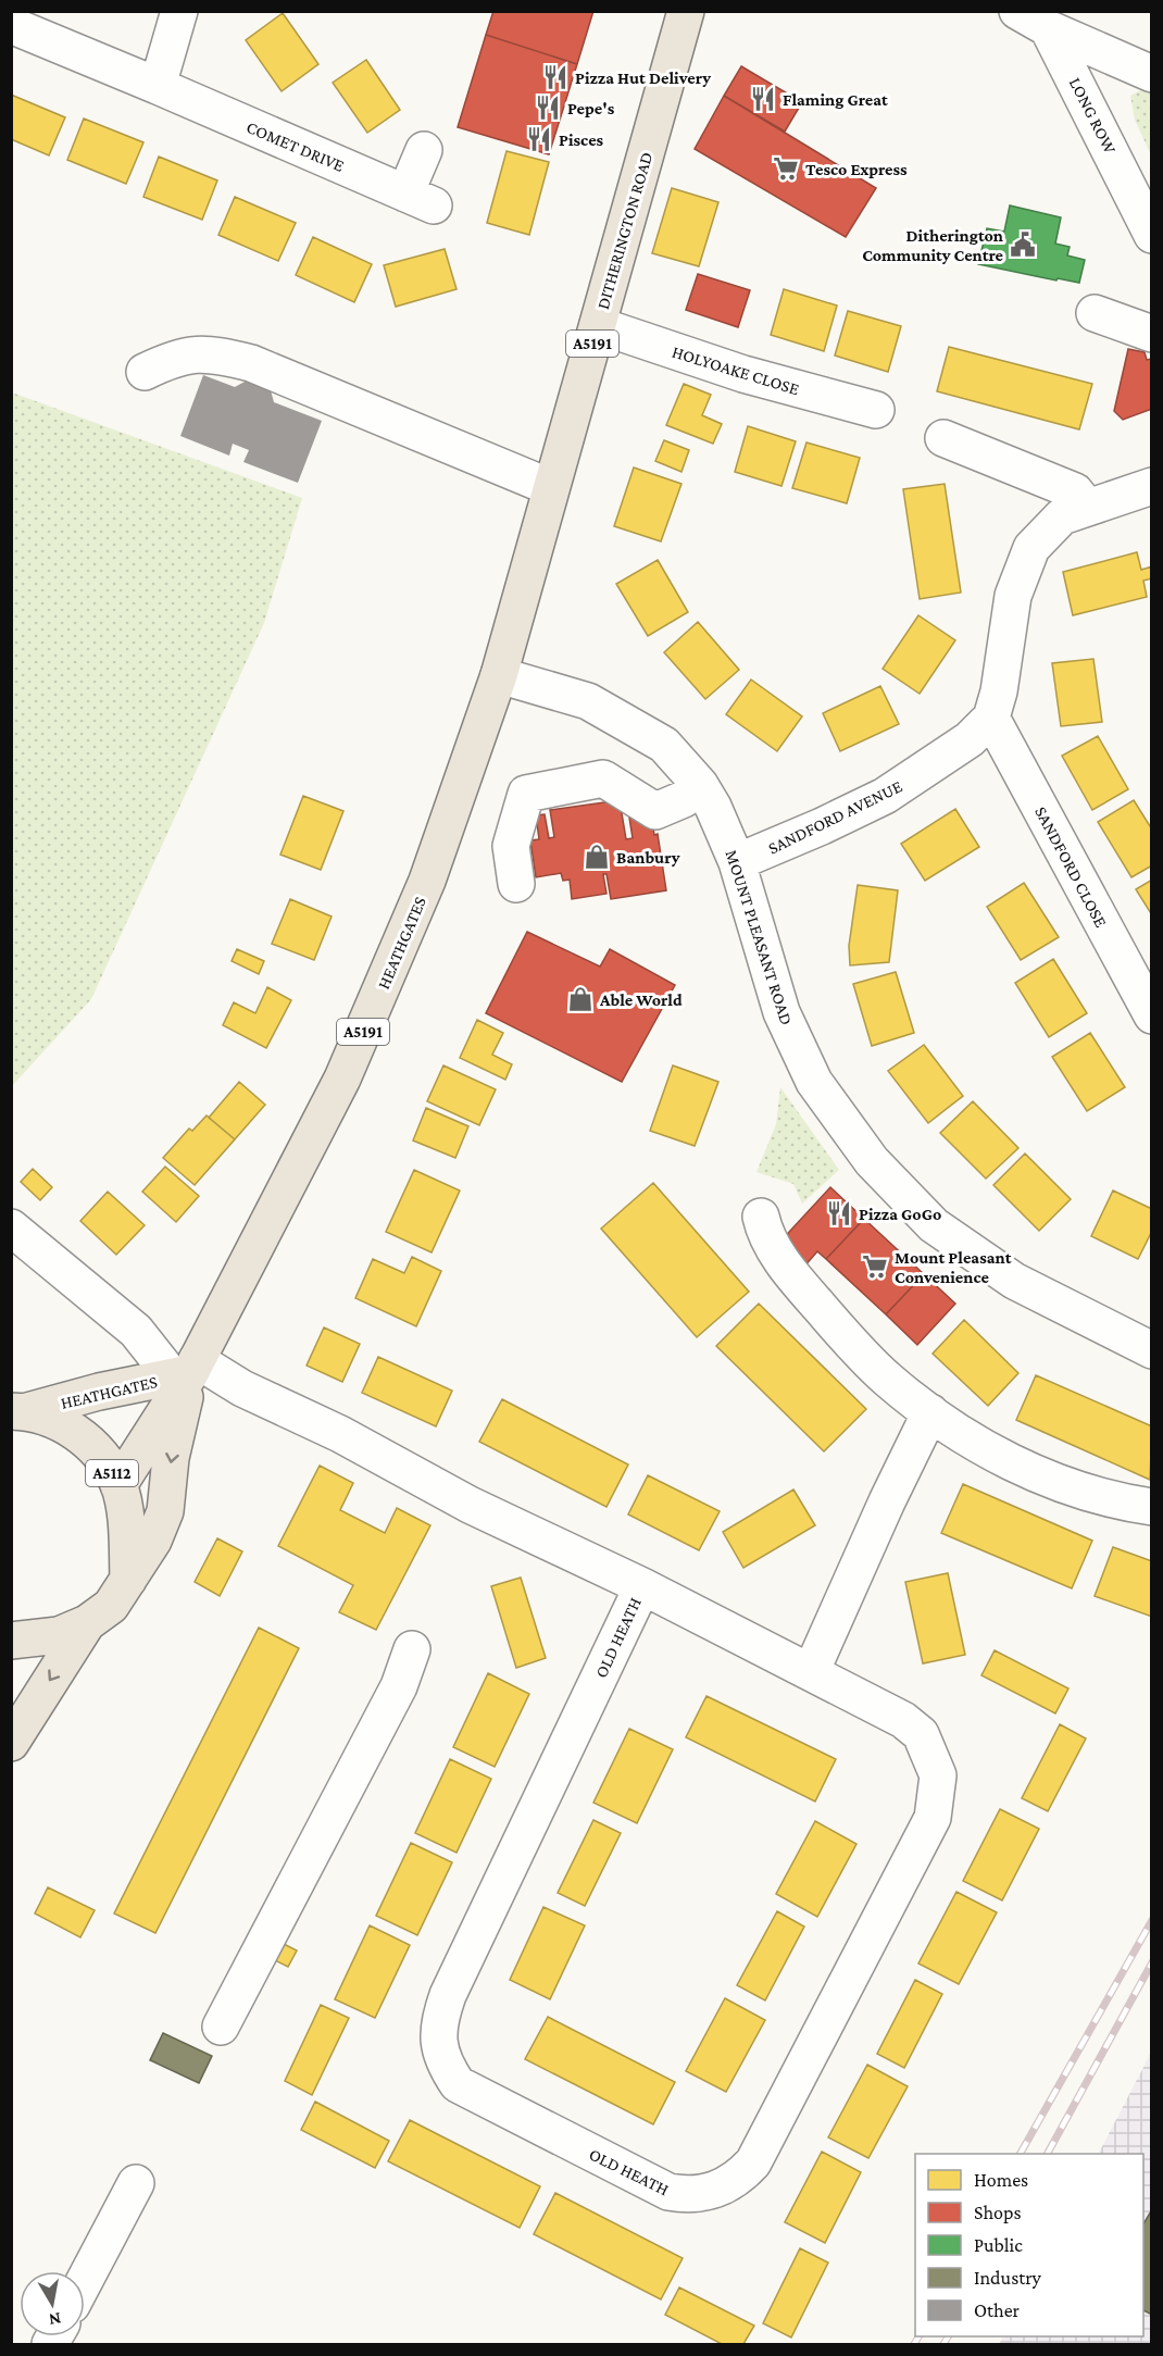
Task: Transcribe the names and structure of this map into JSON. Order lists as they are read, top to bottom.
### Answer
{
  "streets": {
    "main road": [
      "DITHERINGTON ROAD",
      "A5191",
      "HEATHGATES",
      "A5112"
    ],
    "street": [
      "LONG ROW",
      "COMET DRIVE",
      "HOLYOAKE CLOSE",
      "SANDFORD AVENUE",
      "SANDFORD CLOSE",
      "MOUNT PLEASANT ROAD",
      "OLD HEATH"
    ]
  },
  "crossings": [
    ["DITHERINGTON ROAD", "HOLYOAKE CLOSE"],
    ["DITHERINGTON ROAD", "MOUNT PLEASANT ROAD"],
    ["DITHERINGTON ROAD", "HEATHGATES"],
    ["A5191", "HEATHGATES"],
    ["A5191", "A5112"],
    ["A5191", "OLD HEATH"],
    ["SANDFORD AVENUE", "SANDFORD CLOSE"],
    ["SANDFORD AVENUE", "MOUNT PLEASANT ROAD"],
    ["MOUNT PLEASANT ROAD", "HEATHGATES"],
    ["HEATHGATES", "A5112"],
    ["HEATHGATES", "OLD HEATH"]
  ],
  "places": {
    "restaurant": [
      "Pizza Hut Delivery",
      "Flaming Great",
      "Pepe's",
      "Pisces",
      "Pizza GoGo"
    ],
    "supermarket": ["Tesco Express", "Mount Pleasant Convenience"],
    "public building": ["Ditherington Community Centre"],
    "shop": ["Banbury", "Able World"]
  },
  "legend": [
    "Homes",
    "Shops",
    "Public",
    "Industry",
    "Other"
  ],
  "north": "bottom"
}
